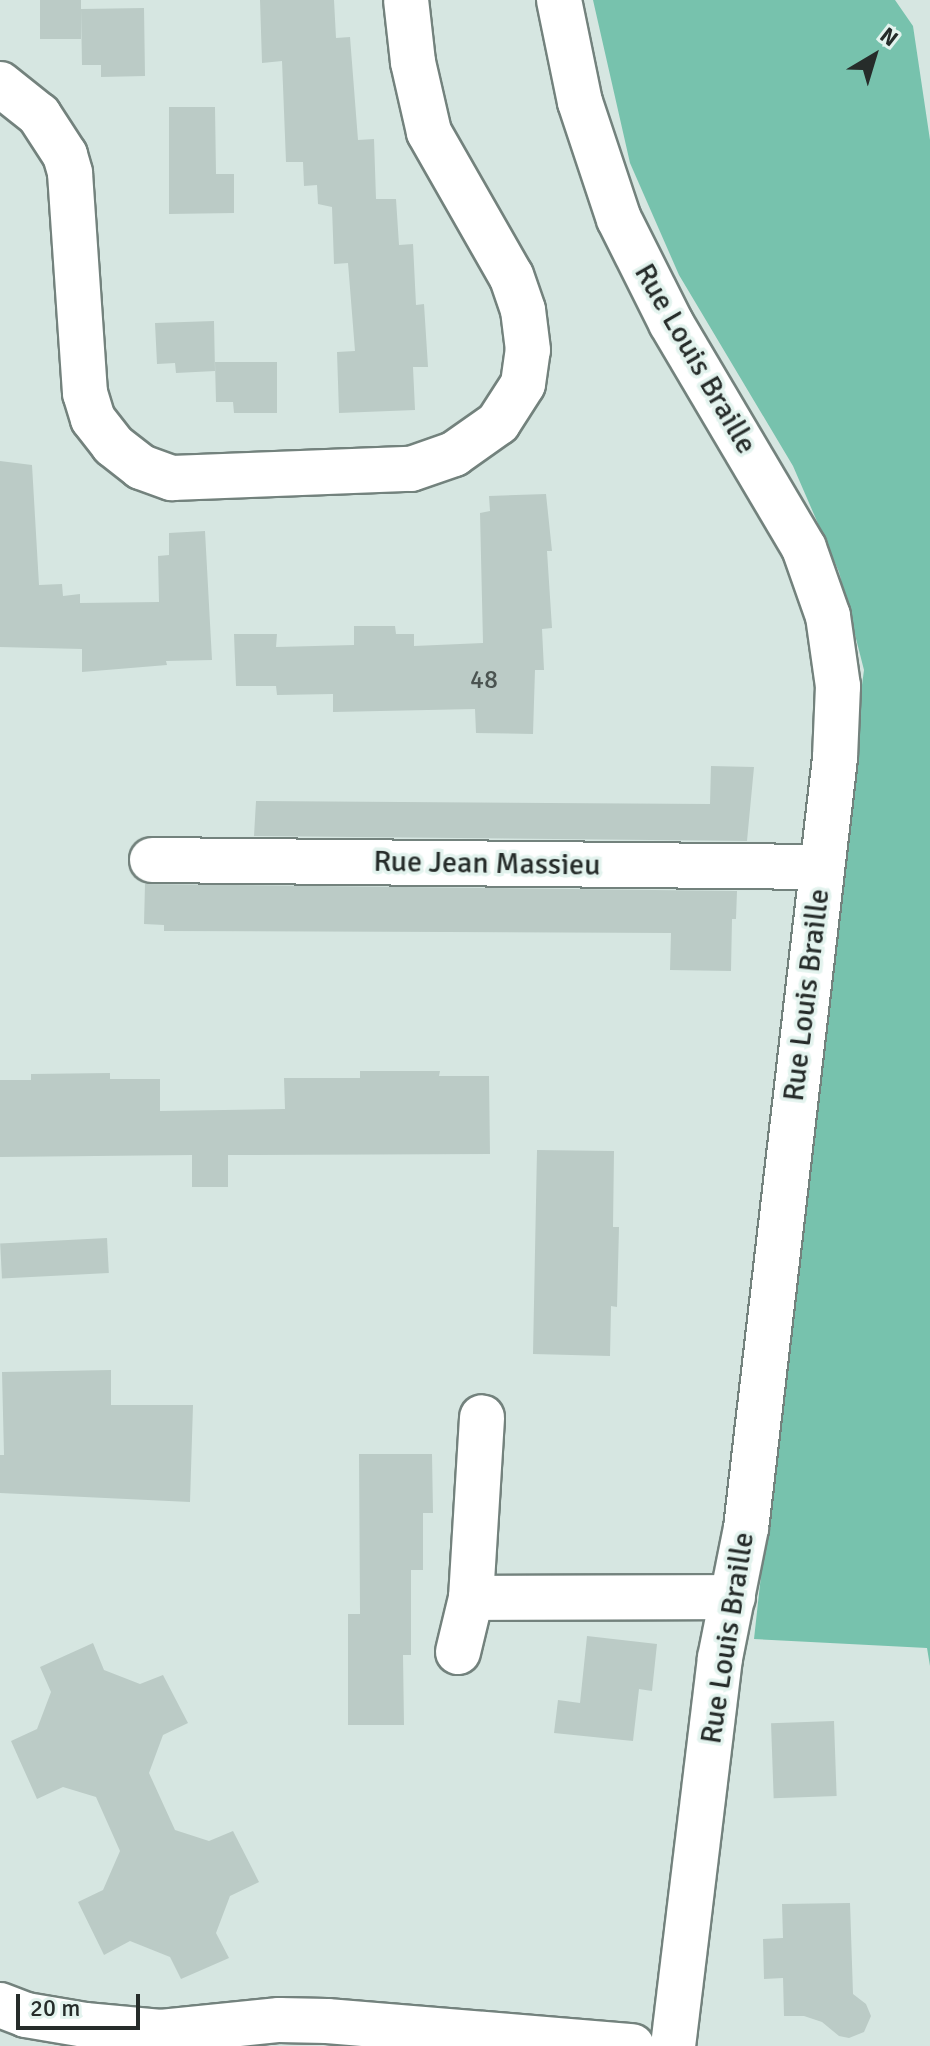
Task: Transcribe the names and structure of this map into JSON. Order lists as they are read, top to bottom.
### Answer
{
  "streets": {
    "street": ["Rue Louis Braille", "Rue Jean Massieu"]
  },
  "crossings": [
    ["Rue Louis Braille", "Rue Jean Massieu"]
  ],
  "house_numbers": ["48"],
  "scale_bar": "20 m",
  "north": "top right"
}
